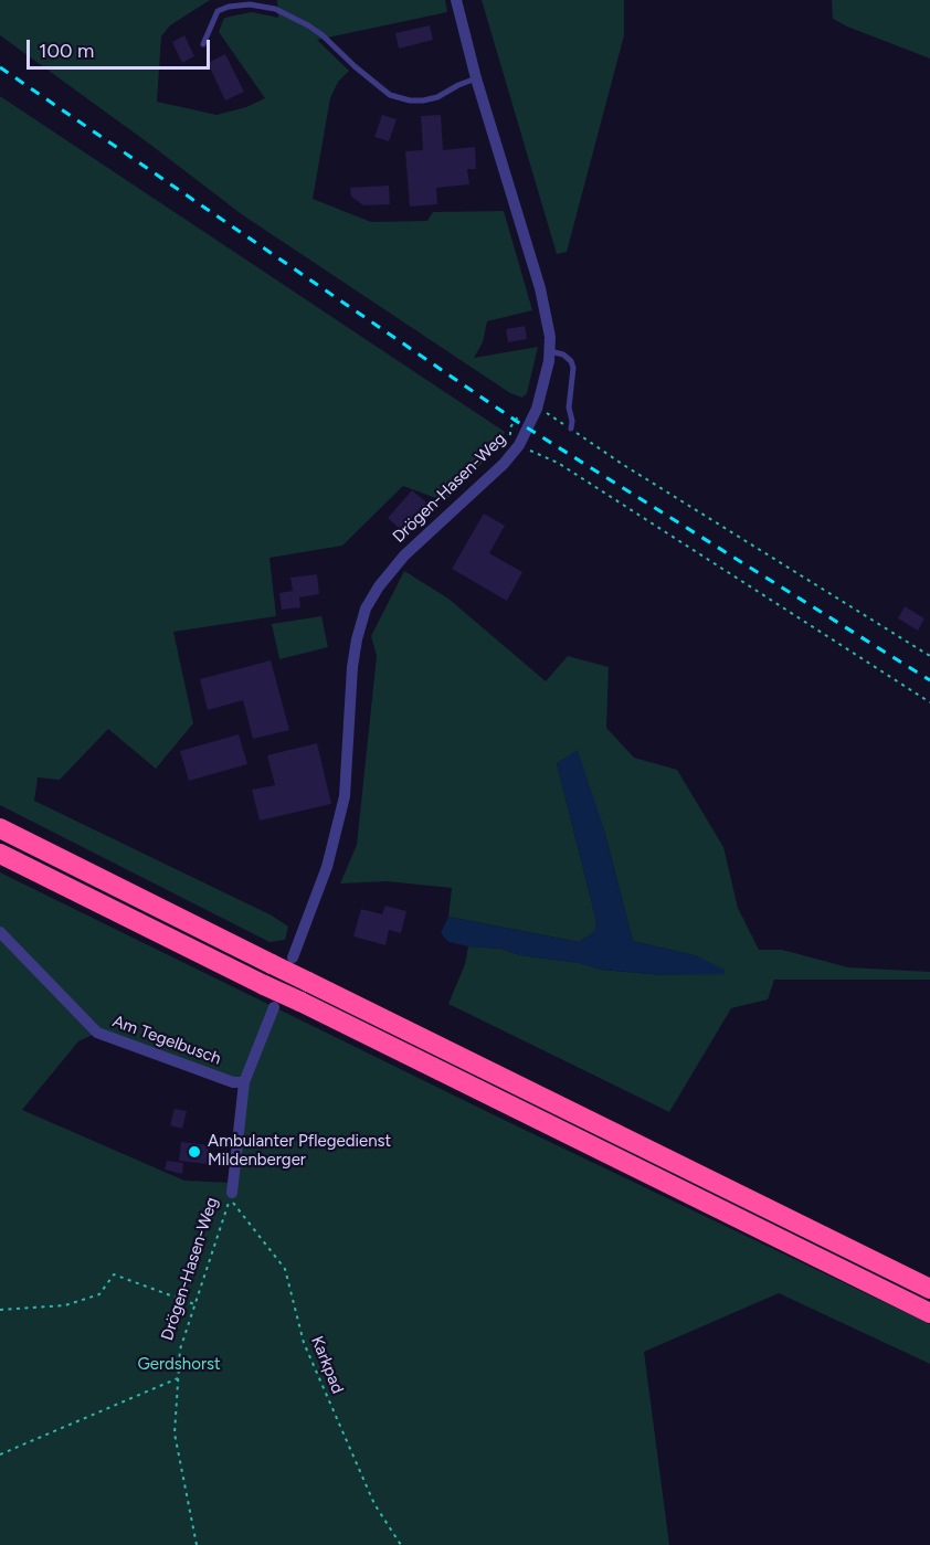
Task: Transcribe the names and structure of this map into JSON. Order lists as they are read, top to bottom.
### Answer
{
  "streets": {
    "street": ["Drögen-Hasen-Weg", "Am Tegelbusch"],
    "path": ["Karkpad"]
  },
  "crossings": [
    ["Drögen-Hasen-Weg", "Am Tegelbusch"],
    ["Drögen-Hasen-Weg", "Karkpad"]
  ],
  "parks": ["Gerdshorst"],
  "places": ["Ambulanter Pflegedienst Mildenberger"],
  "scale_bar": "100 m"
}
